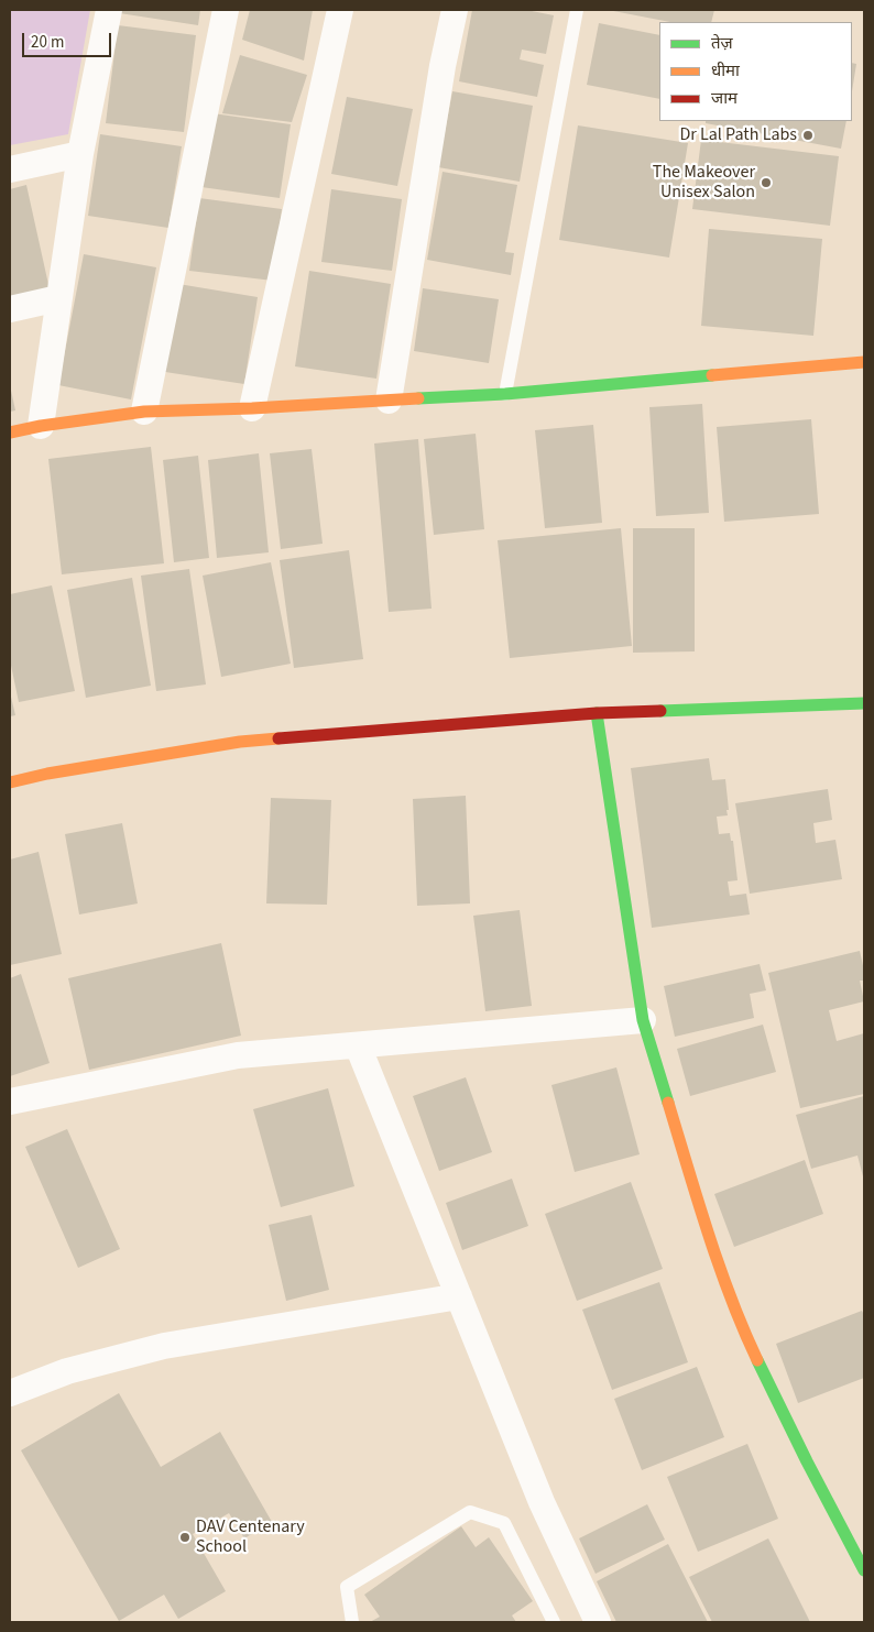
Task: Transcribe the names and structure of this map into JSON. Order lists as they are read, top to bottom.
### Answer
{
  "places": ["Dr Lal Path Labs", "The Makeover Unisex Salon", "DAV Centenary School"],
  "legend": ["तेज़", "धीमा", "जाम"],
  "scale_bar": "20 m"
}
